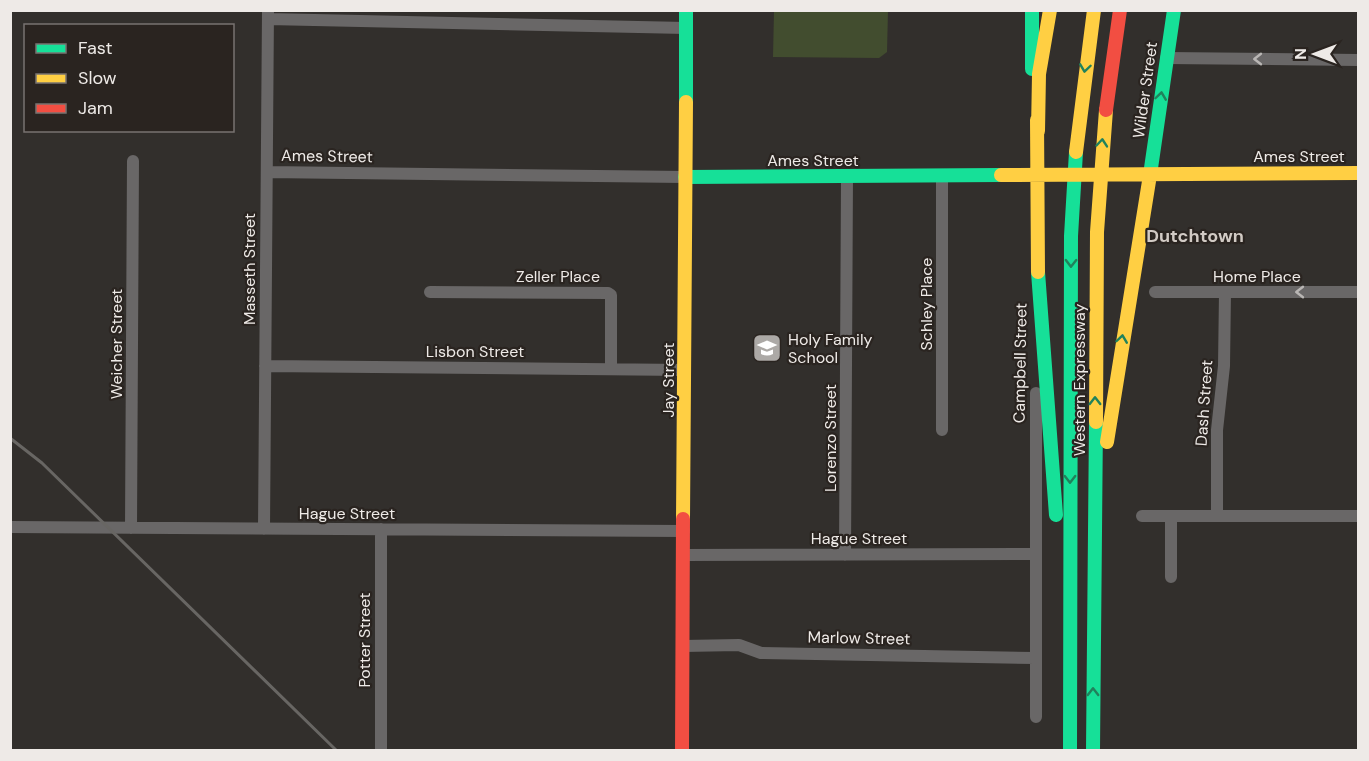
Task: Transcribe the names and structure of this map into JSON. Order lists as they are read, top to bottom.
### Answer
{
  "streets": {
    "main road": [
      "Wilder Street",
      "Ames Street",
      "Campbell Street",
      "Jay Street",
      "Western Expressway"
    ],
    "street": [
      "Masseth Street",
      "Zeller Place",
      "Home Place",
      "Schley Place",
      "Weicher Street",
      "Lisbon Street",
      "Dash Street",
      "Lorenzo Street",
      "Hague Street",
      "Marlow Street",
      "Potter Street"
    ]
  },
  "crossings": [
    ["Wilder Street", "Ames Street"],
    ["Wilder Street", "Western Expressway"],
    ["Ames Street", "Masseth Street"],
    ["Ames Street", "Schley Place"],
    ["Ames Street", "Campbell Street"],
    ["Ames Street", "Jay Street"],
    ["Ames Street", "Lorenzo Street"],
    ["Masseth Street", "Lisbon Street"],
    ["Masseth Street", "Hague Street"],
    ["Zeller Place", "Lisbon Street"],
    ["Home Place", "Dash Street"],
    ["Weicher Street", "Hague Street"],
    ["Lisbon Street", "Jay Street"],
    ["Campbell Street", "Hague Street"],
    ["Campbell Street", "Marlow Street"],
    ["Jay Street", "Hague Street"],
    ["Jay Street", "Marlow Street"],
    ["Lorenzo Street", "Hague Street"],
    ["Hague Street", "Potter Street"]
  ],
  "one_way": ["Home Place"],
  "districts": ["Dutchtown"],
  "places": {
    "school or university": ["Holy Family School"]
  },
  "legend": ["Fast", "Slow", "Jam"],
  "north": "left"
}
